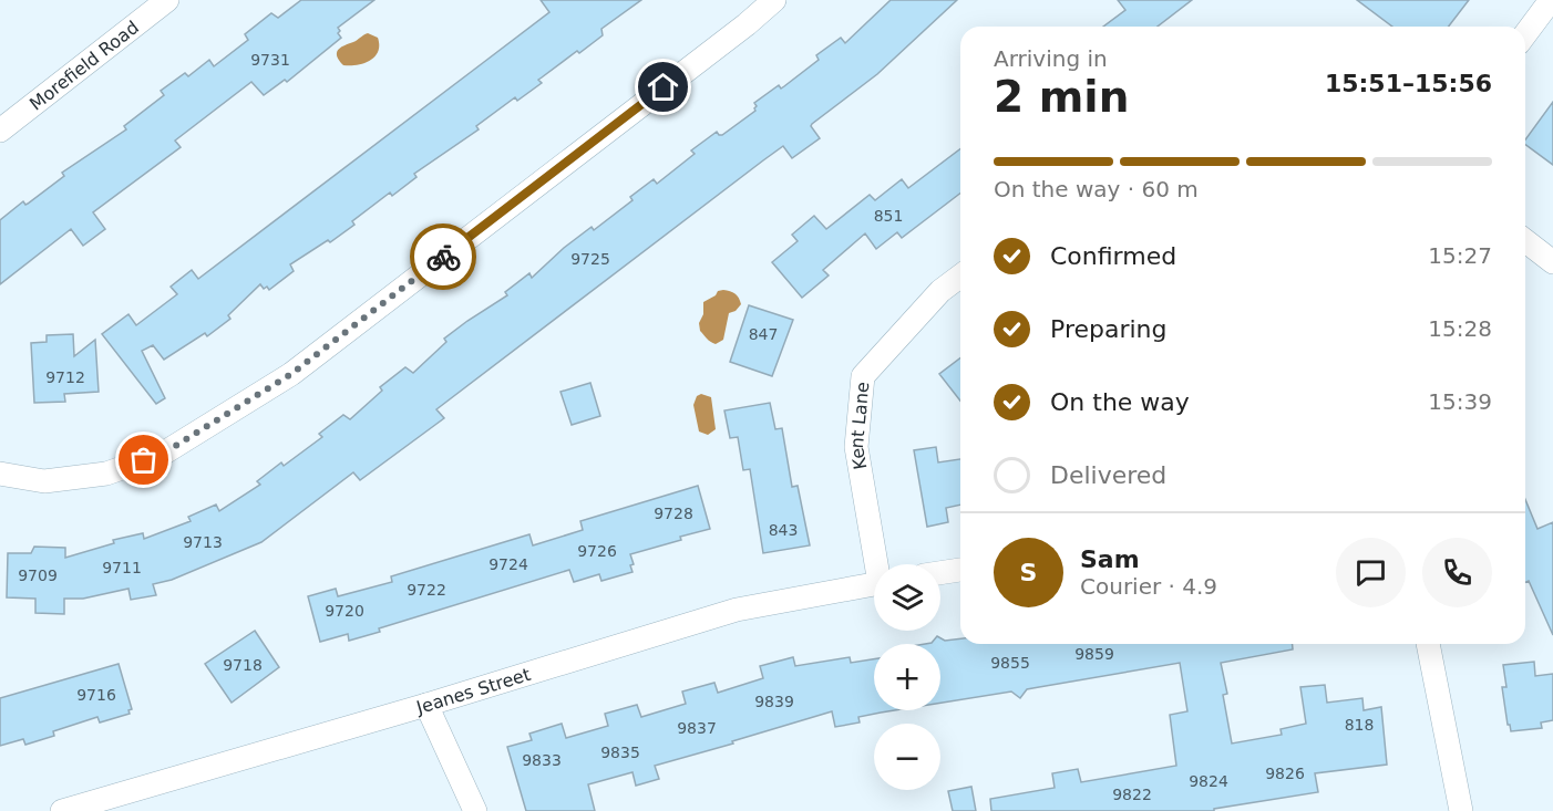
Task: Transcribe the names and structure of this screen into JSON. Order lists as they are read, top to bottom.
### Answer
{
  "streets": {
    "street": ["Morefield Road", "Kent Lane", "Jeanes Street"]
  },
  "house_numbers": [
    "9731",
    "851",
    "9725",
    "847",
    "9712",
    "9728",
    "843",
    "9713",
    "9726",
    "9724",
    "9711",
    "9709",
    "9722",
    "9720",
    "9859",
    "9855",
    "9718",
    "9716",
    "9839",
    "818",
    "9837",
    "9835",
    "9833",
    "9826",
    "9824",
    "9822"
  ],
  "page": {
    "heading": ["2 min", "Arriving in", "15:51–15:56"],
    "panel": ["Sam", "Courier · 4.9"],
    "bar": "On the way · 60 m",
    "list": [
      ["Confirmed", "15:27"],
      ["Preparing", "15:28"],
      ["On the way", "15:39"],
      "Delivered"
    ],
    "round": "S",
    "map_buttons": ["+", "−"]
  }
}
